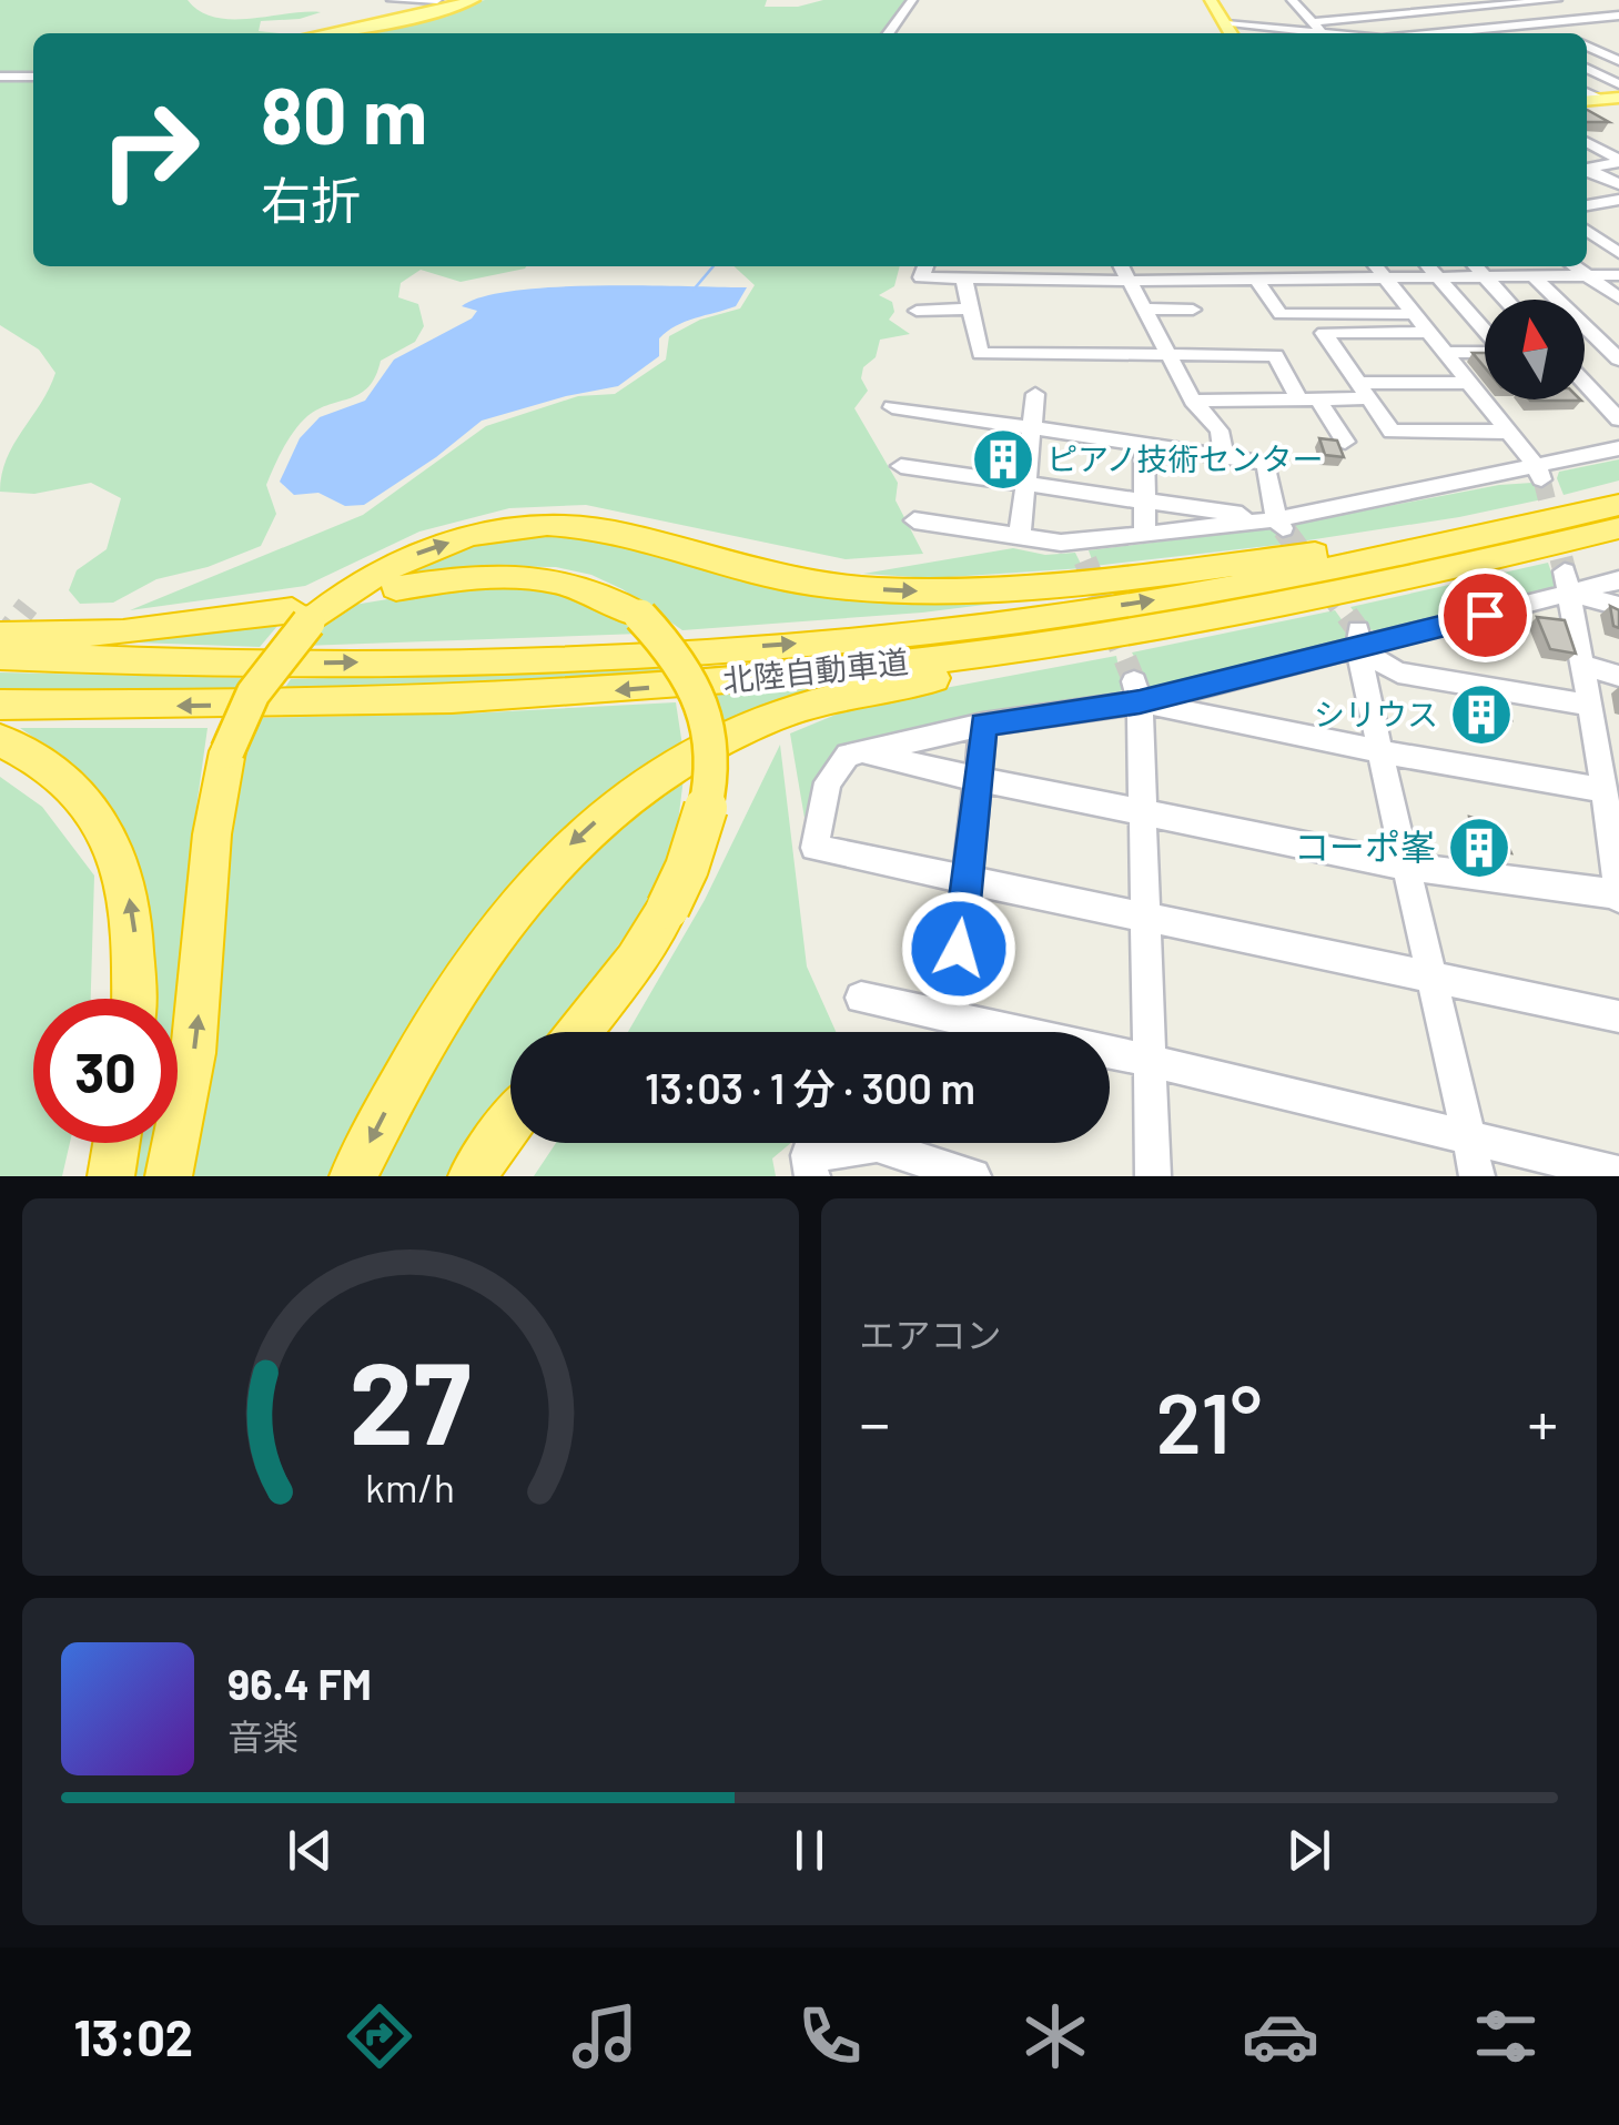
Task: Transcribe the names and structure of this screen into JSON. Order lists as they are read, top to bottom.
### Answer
{
  "streets": {
    "highway": ["北陸自動車道"]
  },
  "places": {
    "building": ["ピアノ技術センター", "シリウス", "コーポ峯"]
  },
  "north": "top",
  "page": {
    "turn": ["80 m", "右折"],
    "limit": "30",
    "trip": "13:03 · 1 分 · 300 m",
    "tile": "エアコン",
    "heat": ["−", "21°", "+"],
    "song": ["96.4 FM", "音楽"],
    "tabs": "13:02",
    "gauge": ["27", "km/h"]
  }
}
